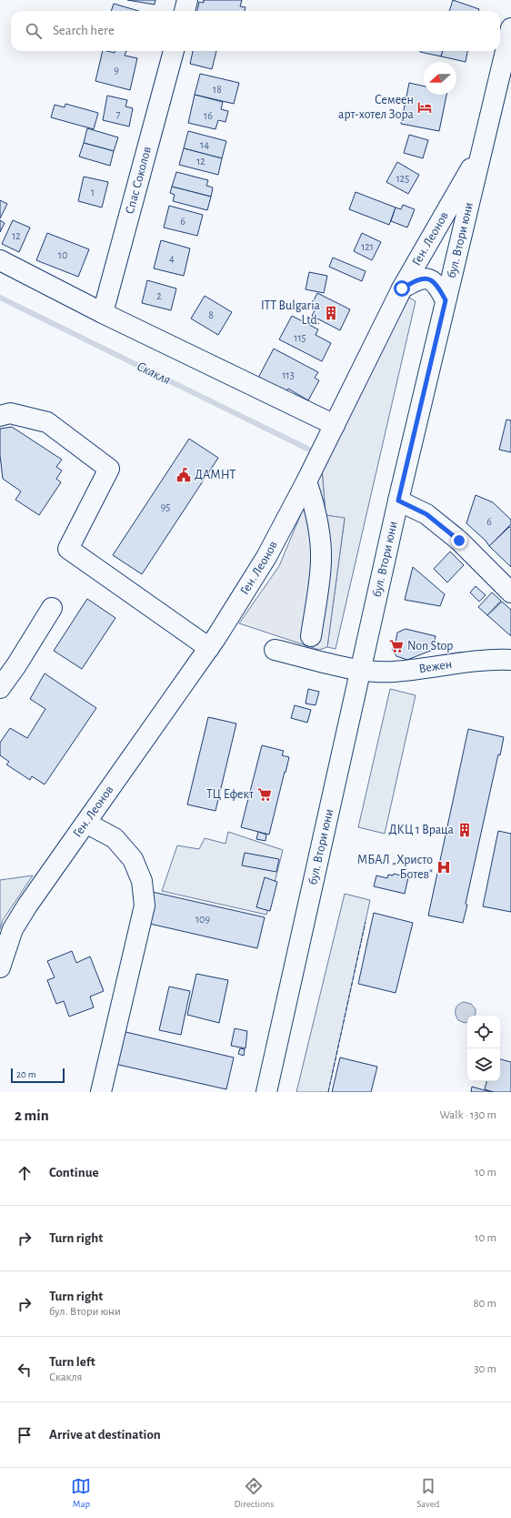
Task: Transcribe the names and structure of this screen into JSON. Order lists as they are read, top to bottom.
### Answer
{
  "streets": {
    "street": [
      "Спас Соколов",
      "Ген. Леонов",
      "бул. Втори юни",
      "Вежен"
    ]
  },
  "crossings": [
    ["Ген. Леонов", "бул. Втори юни"],
    ["бул. Втори юни", "Вежен"]
  ],
  "water": ["Скакля"],
  "places": {
    "hotel": ["Семеен арт-хотел Зора"],
    "building": ["ITT Bulgaria Ltd.", "ДКЦ 1 Враца"],
    "public building": ["ДАМНТ"],
    "supermarket": ["Non Stop", "ТЦ Ефект"],
    "hospital": ["МБАЛ „Христо Ботев\""]
  },
  "house_numbers": [
    "9",
    "18",
    "7",
    "16",
    "14",
    "12",
    "125",
    "1",
    "6",
    "12",
    "121",
    "10",
    "4",
    "2",
    "8",
    "115",
    "113",
    "95",
    "6",
    "109"
  ],
  "scale_bar": "20 m",
  "north": "left",
  "page": {
    "search": "Search here",
    "scale": "20 m",
    "heading": ["2 min", "Walk · 130 m"],
    "list": [
      ["Continue", "10 m"],
      ["Turn right", "10 m"],
      ["Turn right", "бул. Втори юни", "80 m"],
      ["Turn left", "Скакля", "30 m"],
      "Arrive at destination"
    ],
    "nav": ["Map", "Directions", "Saved"]
  }
}
